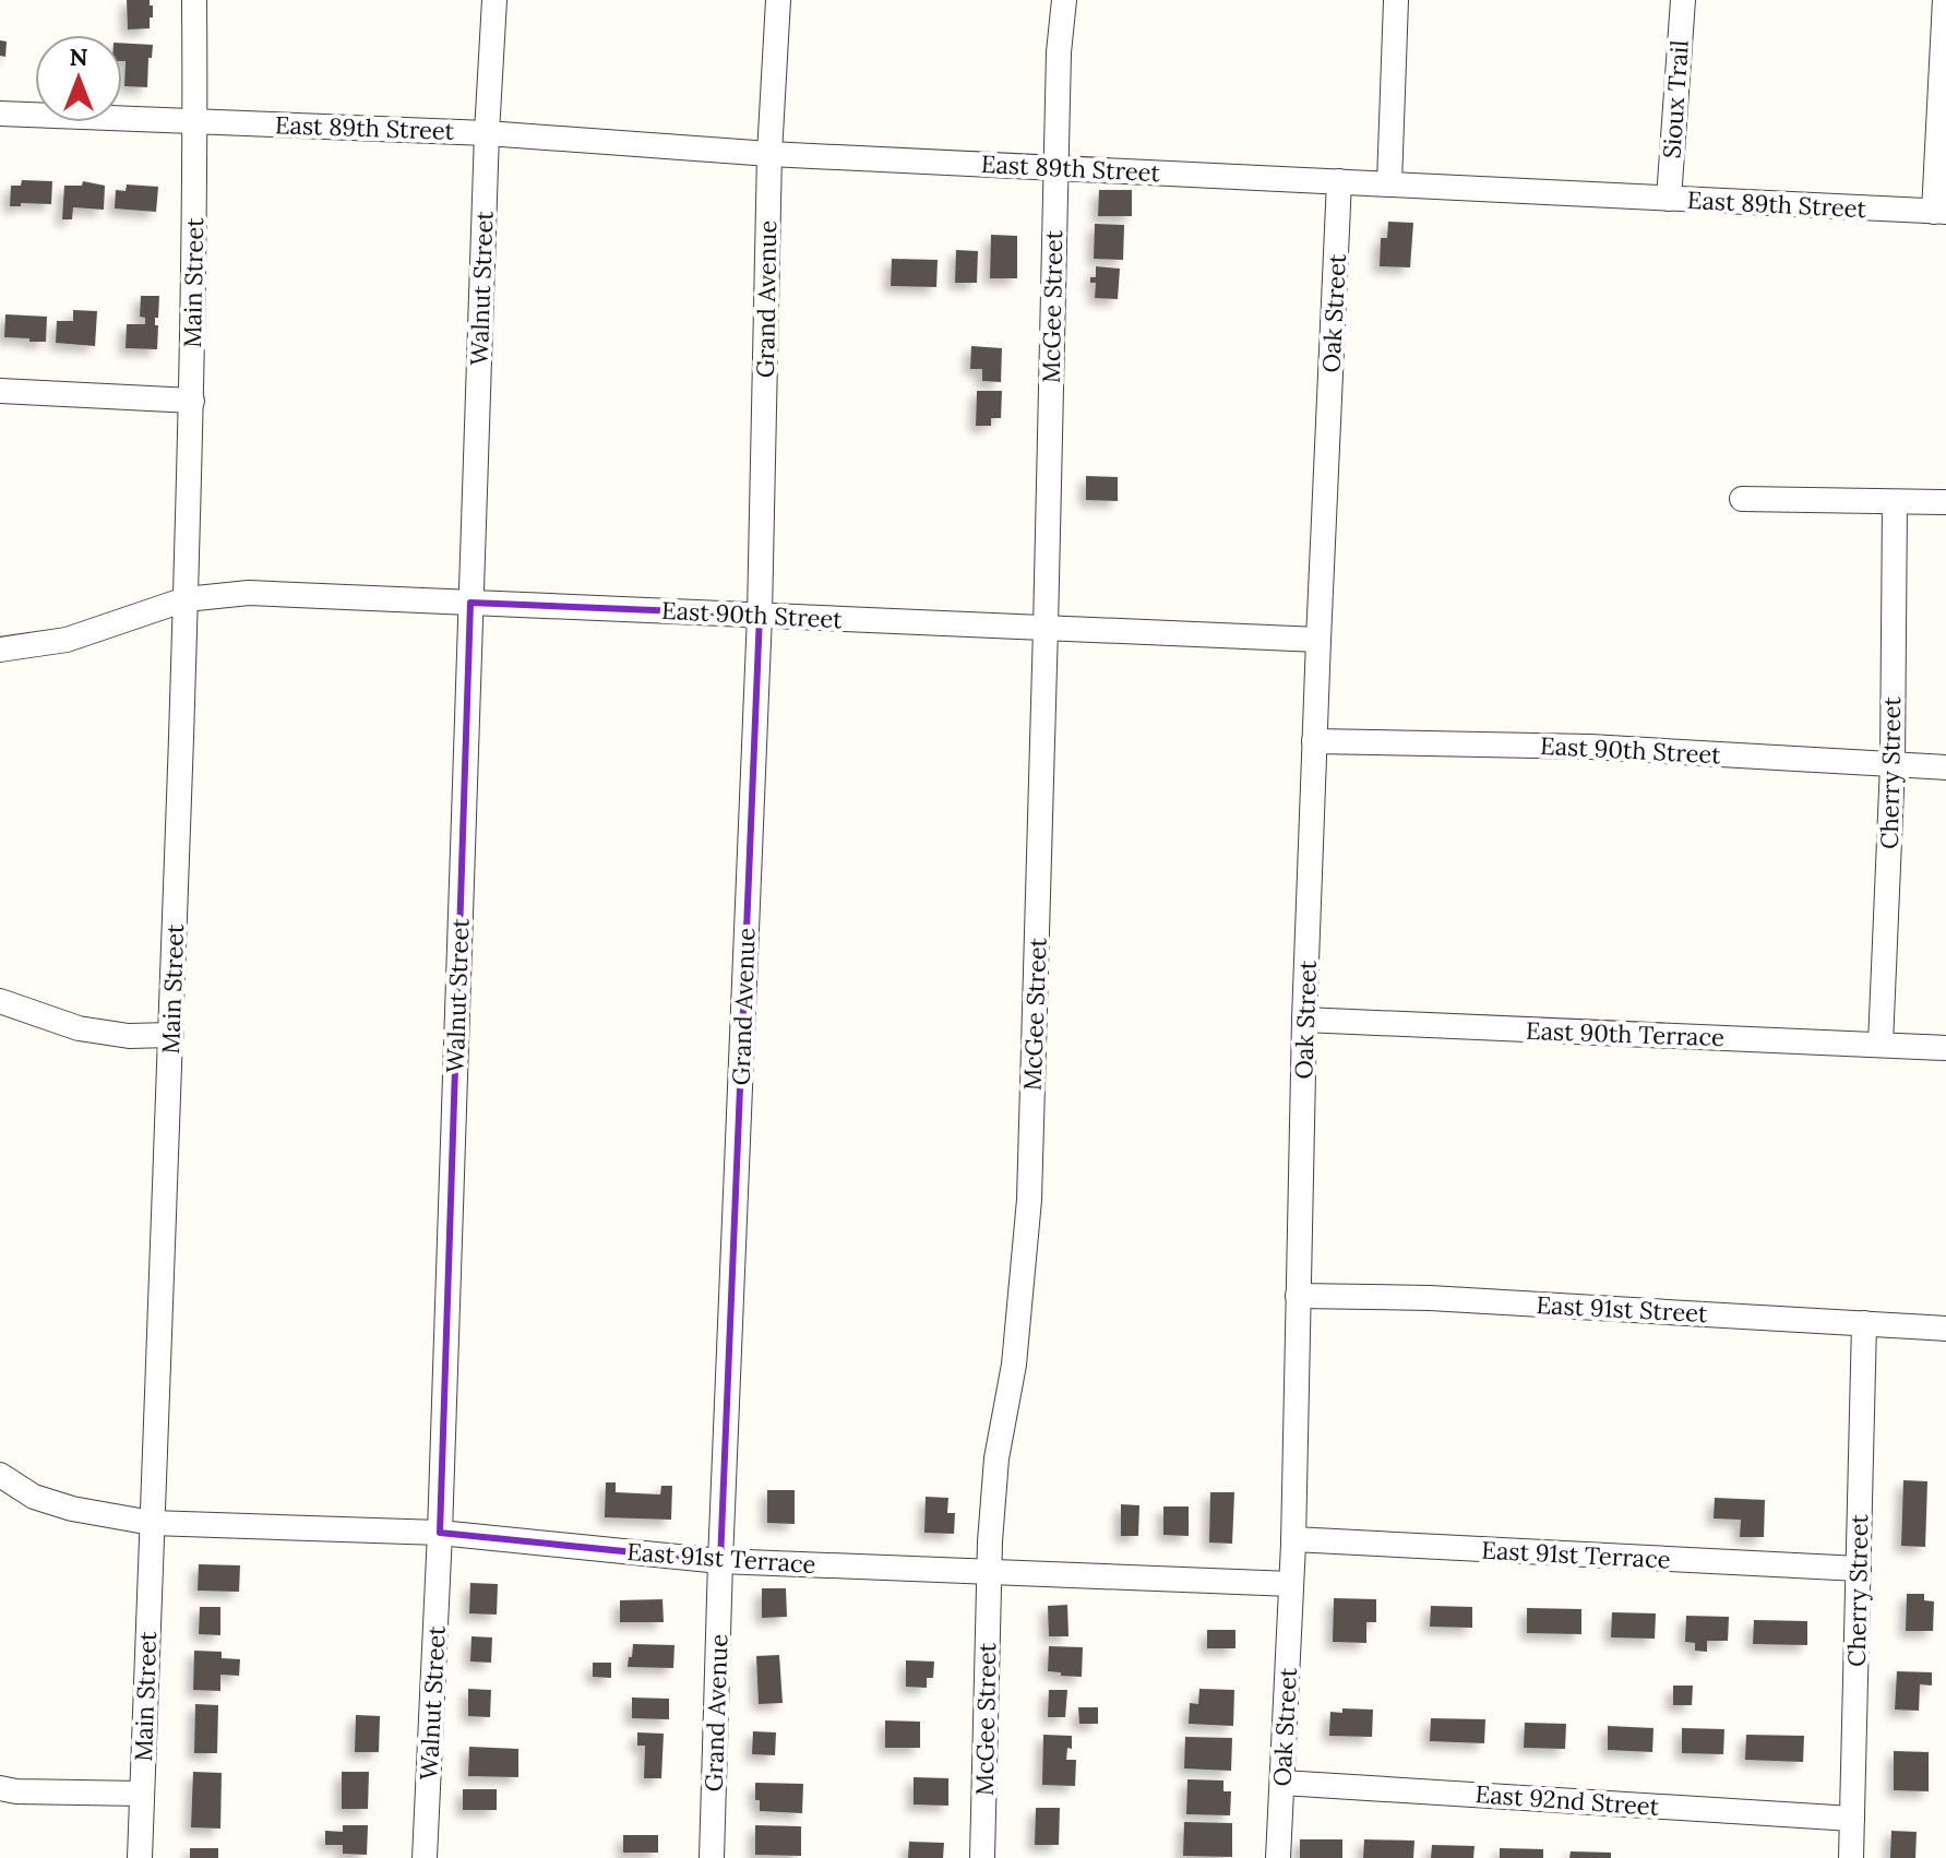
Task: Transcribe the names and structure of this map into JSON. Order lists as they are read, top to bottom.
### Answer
{
  "streets": {
    "street": [
      "Sioux Trail",
      "East 89th Street",
      "Main Street",
      "Walnut Street",
      "Grand Avenue",
      "McGee Street",
      "Oak Street",
      "East 90th Street",
      "Cherry Street",
      "East 90th Terrace",
      "East 91st Street",
      "East 91st Terrace",
      "East 92nd Street"
    ]
  },
  "crossings": [
    ["Sioux Trail", "East 89th Street"],
    ["East 89th Street", "Main Street"],
    ["East 89th Street", "Walnut Street"],
    ["East 89th Street", "Grand Avenue"],
    ["East 89th Street", "McGee Street"],
    ["East 89th Street", "Oak Street"],
    ["Main Street", "East 90th Street"],
    ["Main Street", "East 91st Terrace"],
    ["Walnut Street", "East 90th Street"],
    ["Walnut Street", "East 91st Terrace"],
    ["Grand Avenue", "East 90th Street"],
    ["Grand Avenue", "East 91st Terrace"],
    ["McGee Street", "East 90th Street"],
    ["McGee Street", "East 91st Terrace"],
    ["Oak Street", "East 90th Street"],
    ["Oak Street", "East 90th Terrace"],
    ["Oak Street", "East 91st Street"],
    ["Oak Street", "East 91st Terrace"],
    ["Oak Street", "East 92nd Street"],
    ["East 90th Street", "Cherry Street"],
    ["Cherry Street", "East 90th Terrace"],
    ["Cherry Street", "East 91st Street"],
    ["Cherry Street", "East 91st Terrace"],
    ["Cherry Street", "East 92nd Street"]
  ],
  "north": "top"
}
